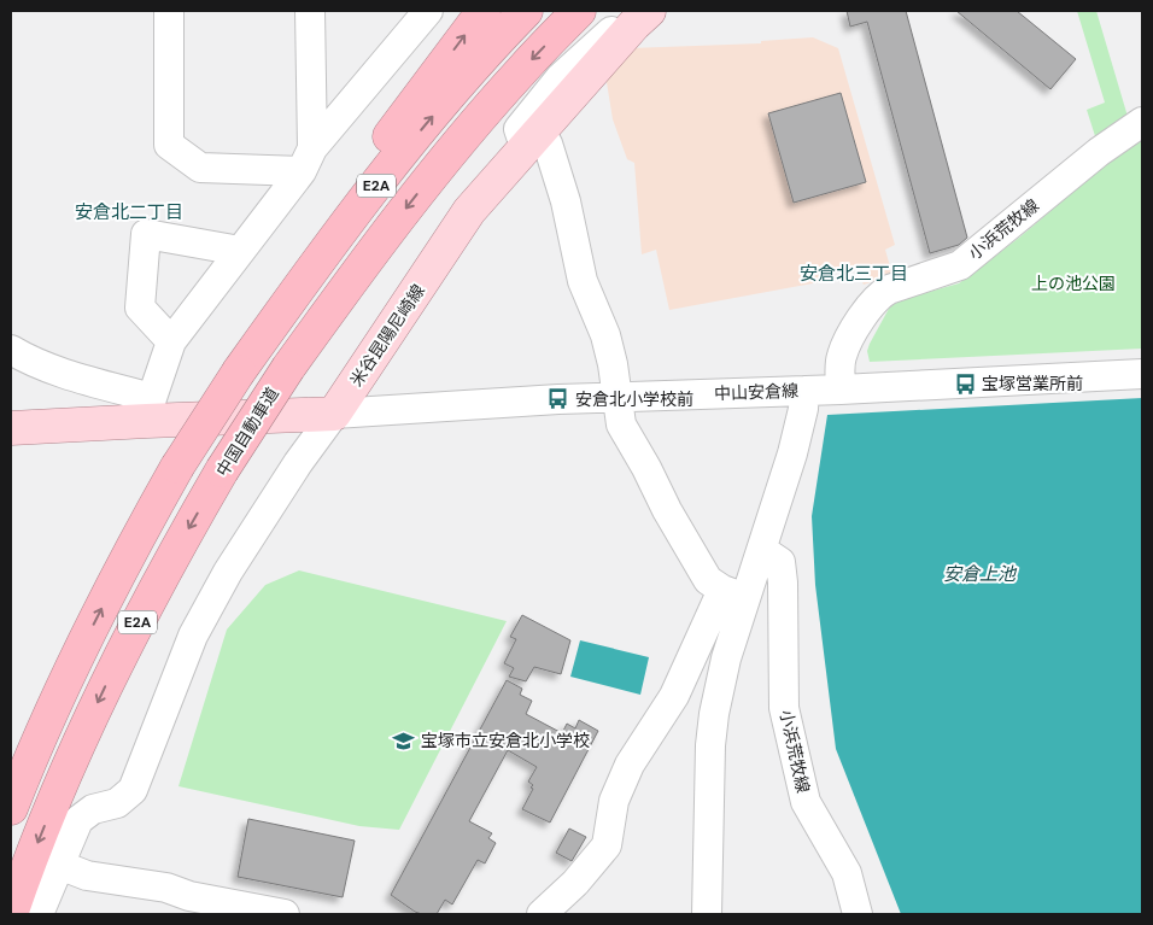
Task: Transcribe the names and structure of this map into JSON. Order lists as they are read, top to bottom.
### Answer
{
  "streets": {
    "highway": ["E2A", "中国自動車道"],
    "main road": ["米谷昆陽尼崎線"],
    "street": ["小浜荒牧線", "中山安倉線"]
  },
  "crossings": [
    ["小浜荒牧線", "中山安倉線"],
    ["米谷昆陽尼崎線", "中山安倉線"]
  ],
  "districts": ["安倉北二丁目", "安倉北三丁目"],
  "water": ["安倉上池"],
  "parks": ["上の池公園"],
  "places": {
    "bus stop": ["宝塚営業所前", "安倉北小学校前"],
    "school or university": ["宝塚市立安倉北小学校"]
  }
}
